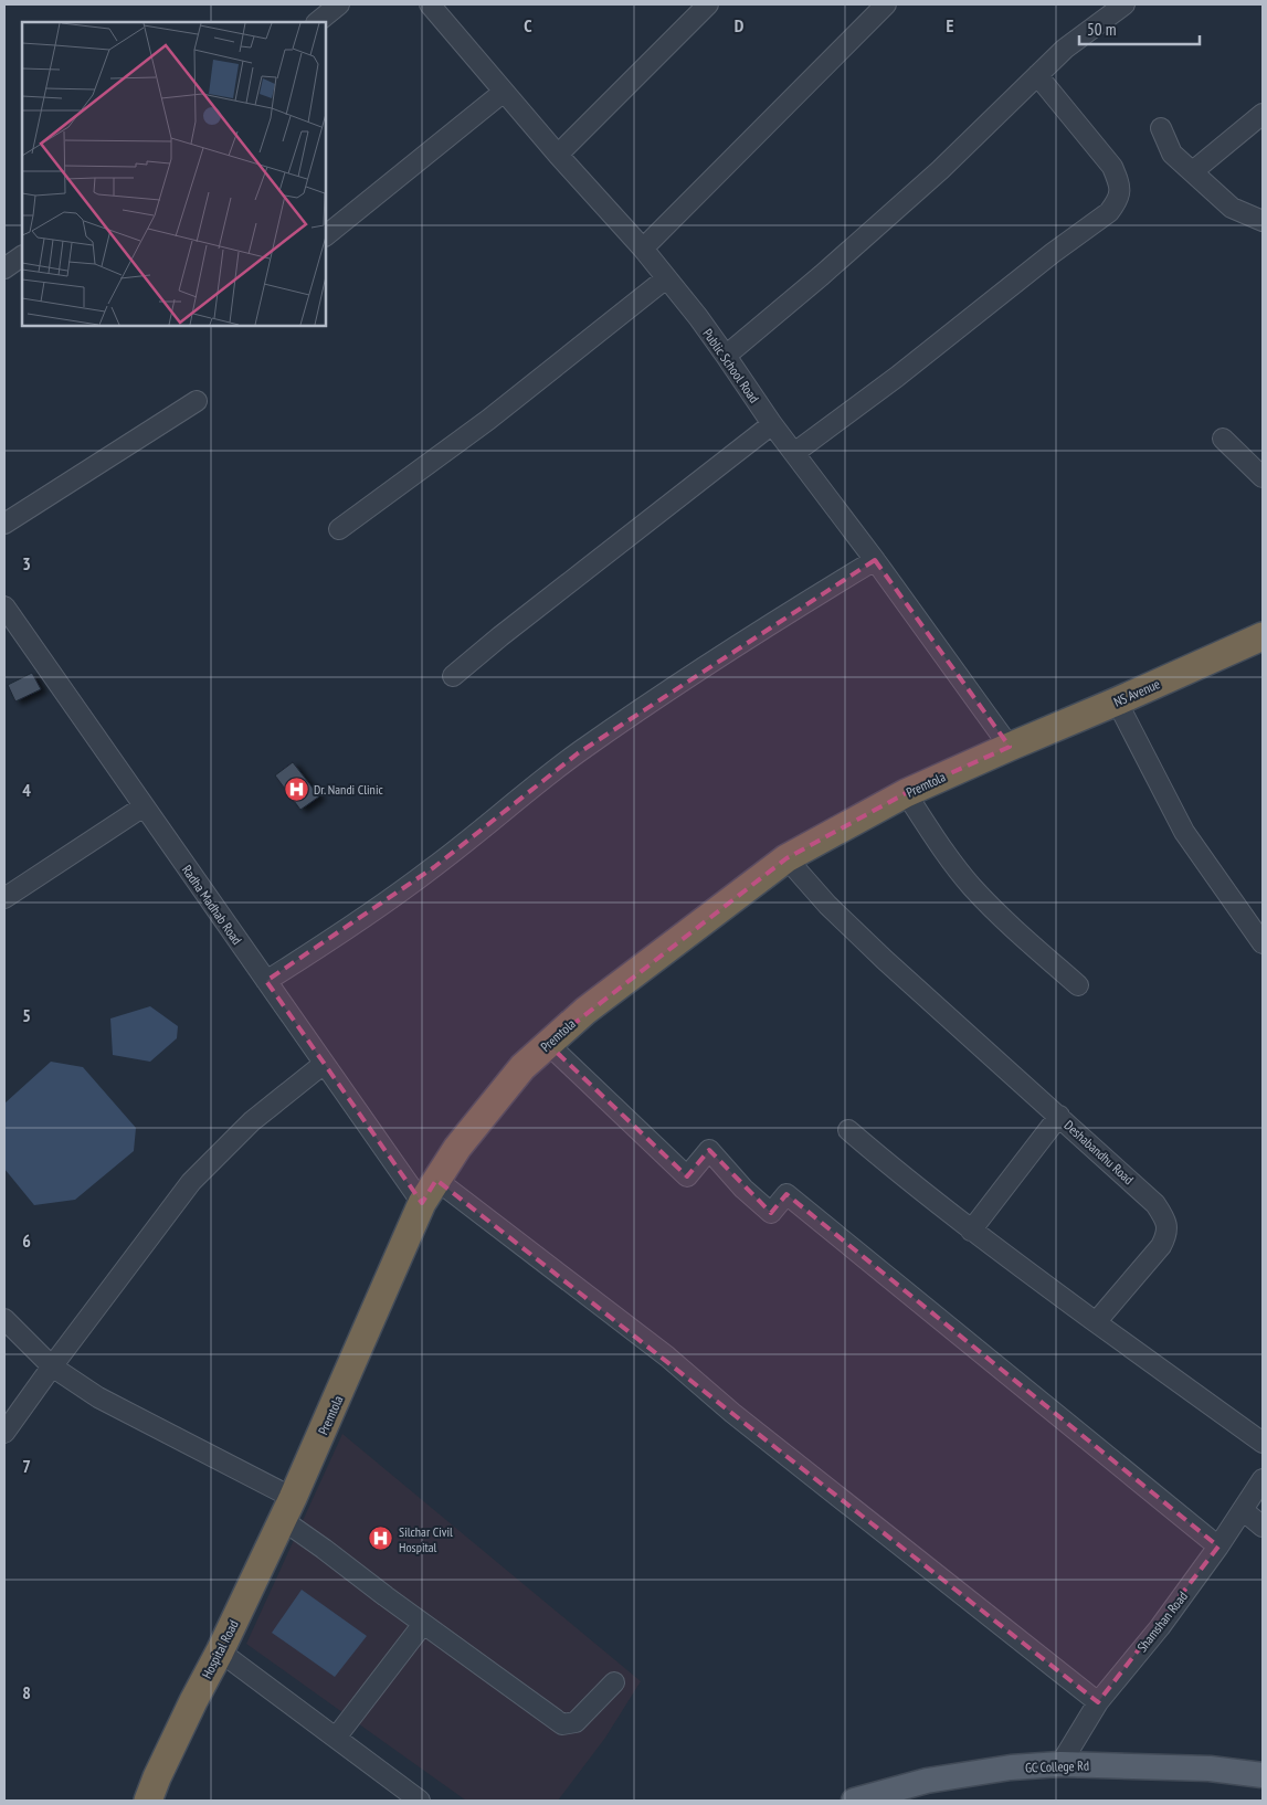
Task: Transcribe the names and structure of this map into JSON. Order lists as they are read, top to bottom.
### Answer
{
  "streets": {
    "highway": ["NS Avenue", "Premtola", "Hospital Road"],
    "main road": ["GC College Rd"],
    "street": [
      "Public School Road",
      "Radha Madhab Road",
      "Deshabandhu Road",
      "Shamshan Road"
    ]
  },
  "crossings": [
    ["Public School Road", "NS Avenue"],
    ["Public School Road", "Premtola"],
    ["NS Avenue", "Premtola"],
    ["Premtola", "Radha Madhab Road"],
    ["Premtola", "Deshabandhu Road"],
    ["Premtola", "Hospital Road"],
    ["Shamshan Road", "GC College Rd"]
  ],
  "places": {
    "hospital": ["Dr. Nandi Clinic", "Silchar Civil Hospital"]
  },
  "scale_bar": "50 m",
  "grid": {
    "columns": ["C", "D", "E"],
    "rows": [
      "3",
      "4",
      "5",
      "6",
      "7",
      "8"
    ]
  }
}
